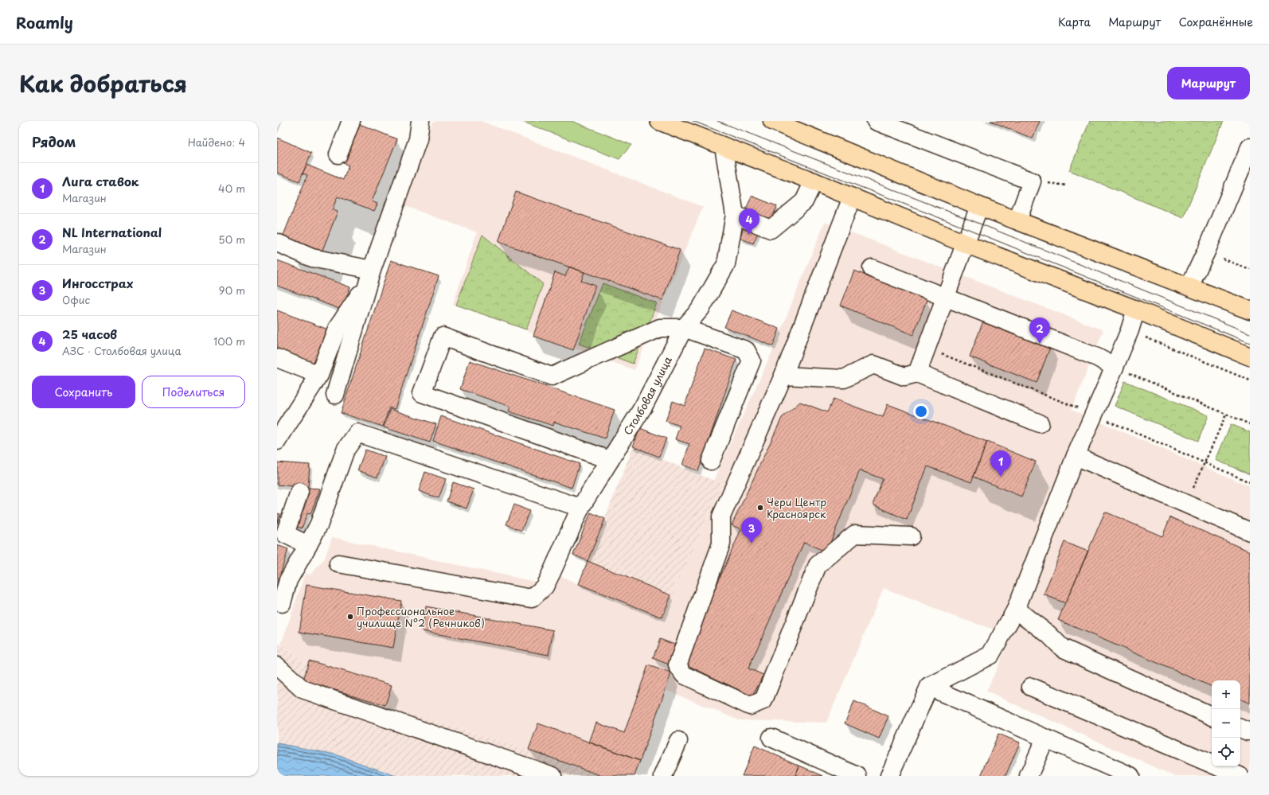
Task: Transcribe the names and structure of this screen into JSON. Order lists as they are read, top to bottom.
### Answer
{
  "streets": {
    "street": ["Столбовая улица"]
  },
  "places": ["Чери Центр Красноярск", "Профессиональное училище Nº2 (Речников)"],
  "page": {
    "header": "Roamly",
    "nav": ["Карта", "Маршрут", "Сохранённые"],
    "title": "Как добраться",
    "buttons": [
      "Маршрут",
      ["Сохранить", "Поделиться"]
    ],
    "heading": ["Рядом", "Найдено: 4"],
    "list": [
      {
        "mark": "1",
        "name": "Лига ставок",
        "note": "Магазин",
        "value": "40 m"
      },
      {
        "mark": "2",
        "name": "NL International",
        "note": "Магазин",
        "value": "50 m"
      },
      {
        "mark": "3",
        "name": "Ингосстрах",
        "note": "Офис",
        "value": "90 m"
      },
      {
        "mark": "4",
        "name": "25 часов",
        "note": "АЗС · Столбовая улица",
        "value": "100 m"
      }
    ],
    "pins": [
      "4",
      "2",
      "1",
      "3"
    ],
    "map_buttons": ["+", "−"]
  }
}
